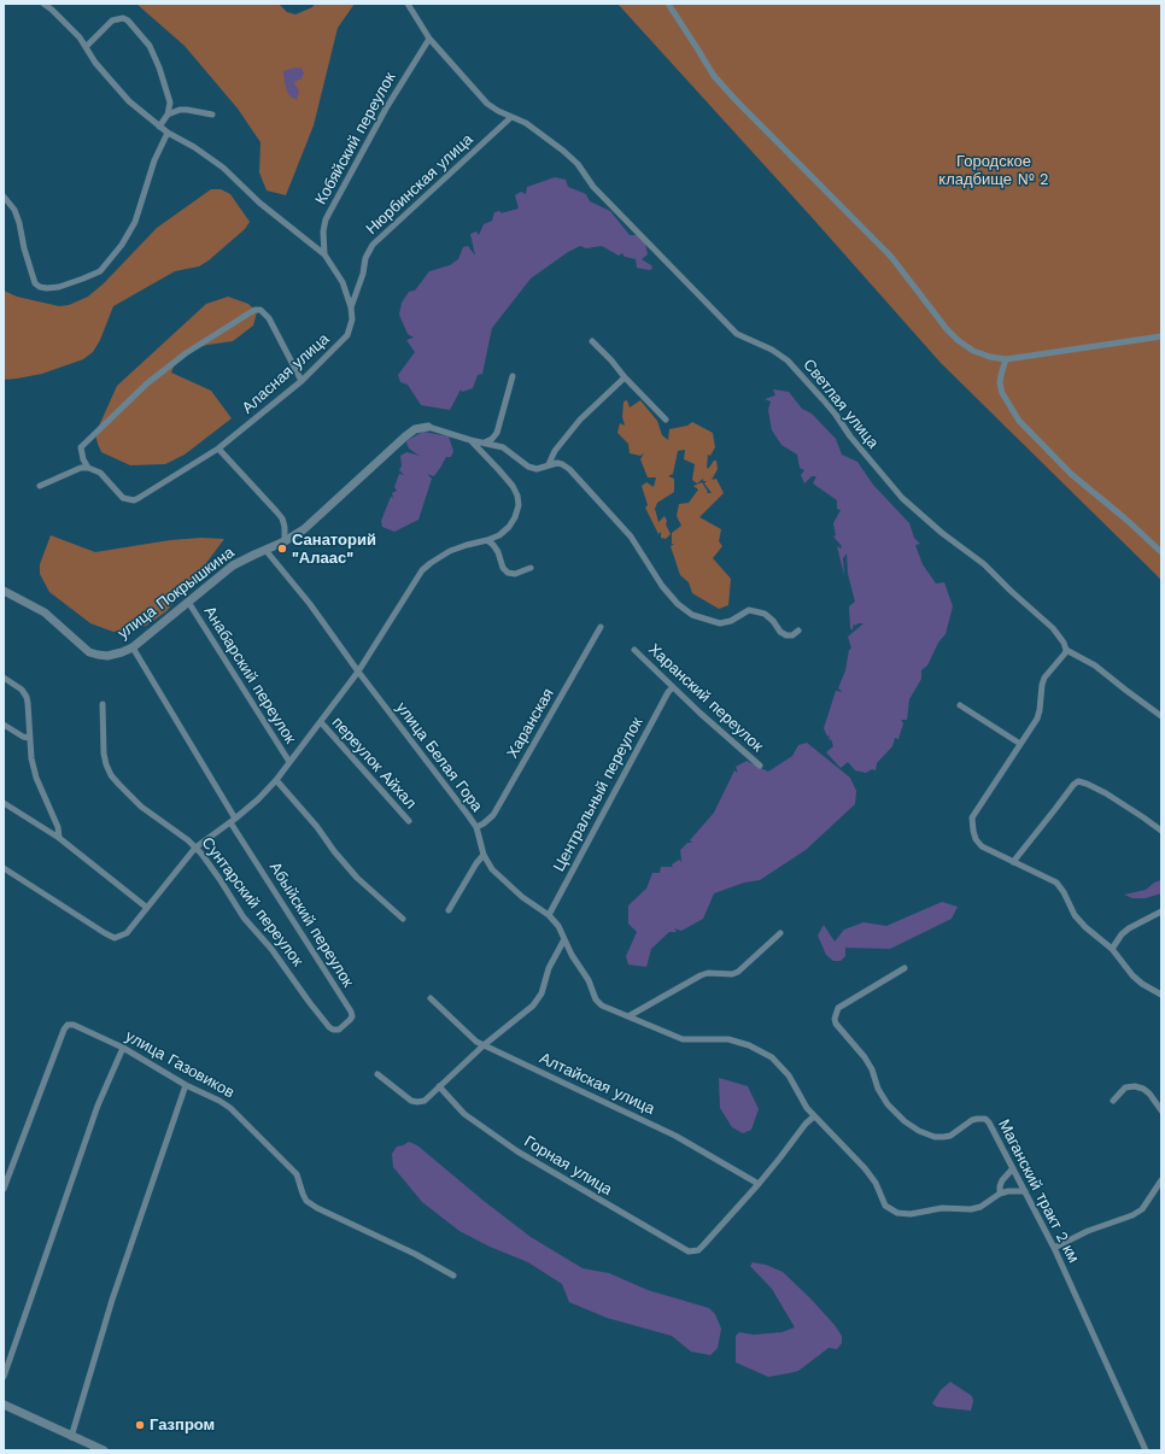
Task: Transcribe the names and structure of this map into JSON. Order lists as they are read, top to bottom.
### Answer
{
  "streets": {
    "street": [
      "Кобяйский переулок",
      "Нюрбинская улица",
      "Аласная улица",
      "Светлая улица",
      "улица Покрышкина",
      "Анабарский переулок",
      "Харанский переулок",
      "Харанская",
      "улица Белая Гора",
      "переулок Айхал",
      "Центральный переулок",
      "Сунтарский переулок",
      "Абыйский переулок",
      "улица Газовиков",
      "Алтайская улица",
      "Горная улица",
      "Маганский тракт 2 км"
    ]
  },
  "crossings": [
    ["Кобяйский переулок", "Светлая улица"],
    ["Нюрбинская улица", "Аласная улица"],
    ["Нюрбинская улица", "Светлая улица"],
    ["улица Покрышкина", "Анабарский переулок"],
    ["улица Покрышкина", "улица Белая Гора"],
    ["улица Покрышкина", "Абыйский переулок"],
    ["Харанский переулок", "Центральный переулок"],
    ["Харанская", "улица Белая Гора"],
    ["улица Белая Гора", "Центральный переулок"],
    ["улица Белая Гора", "Маганский тракт 2 км"],
    ["Сунтарский переулок", "Абыйский переулок"],
    ["Алтайская улица", "Горная улица"]
  ],
  "parks": ["Городское кладбище № 2"],
  "places": ["Санаторий \"Алаас\"", "Газпром"]
}
